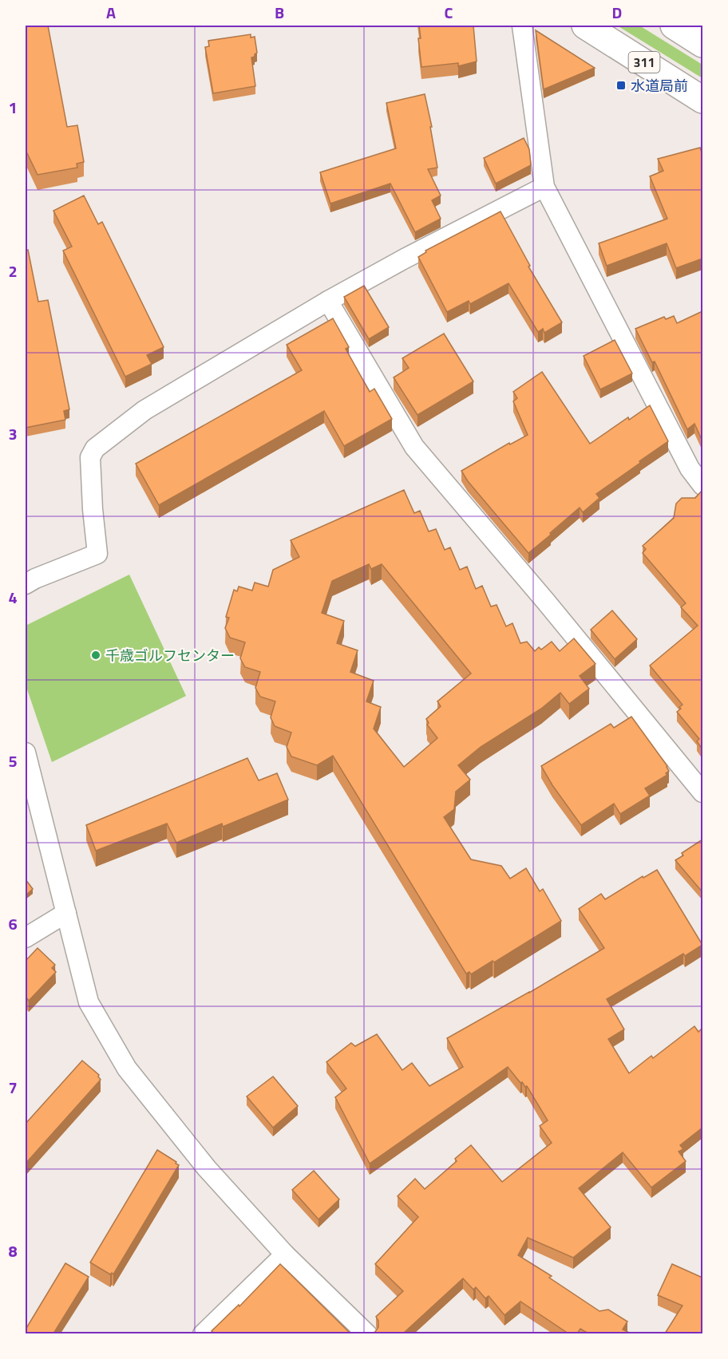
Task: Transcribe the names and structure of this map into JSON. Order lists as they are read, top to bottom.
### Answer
{
  "streets": {
    "main road": ["311"]
  },
  "places": {
    "transit": ["水道局前"],
    "other": ["千歳ゴルフセンター"]
  },
  "grid": {
    "columns": [
      "A",
      "B",
      "C",
      "D"
    ],
    "rows": [
      "1",
      "2",
      "3",
      "4",
      "5",
      "6",
      "7",
      "8"
    ]
  }
}
